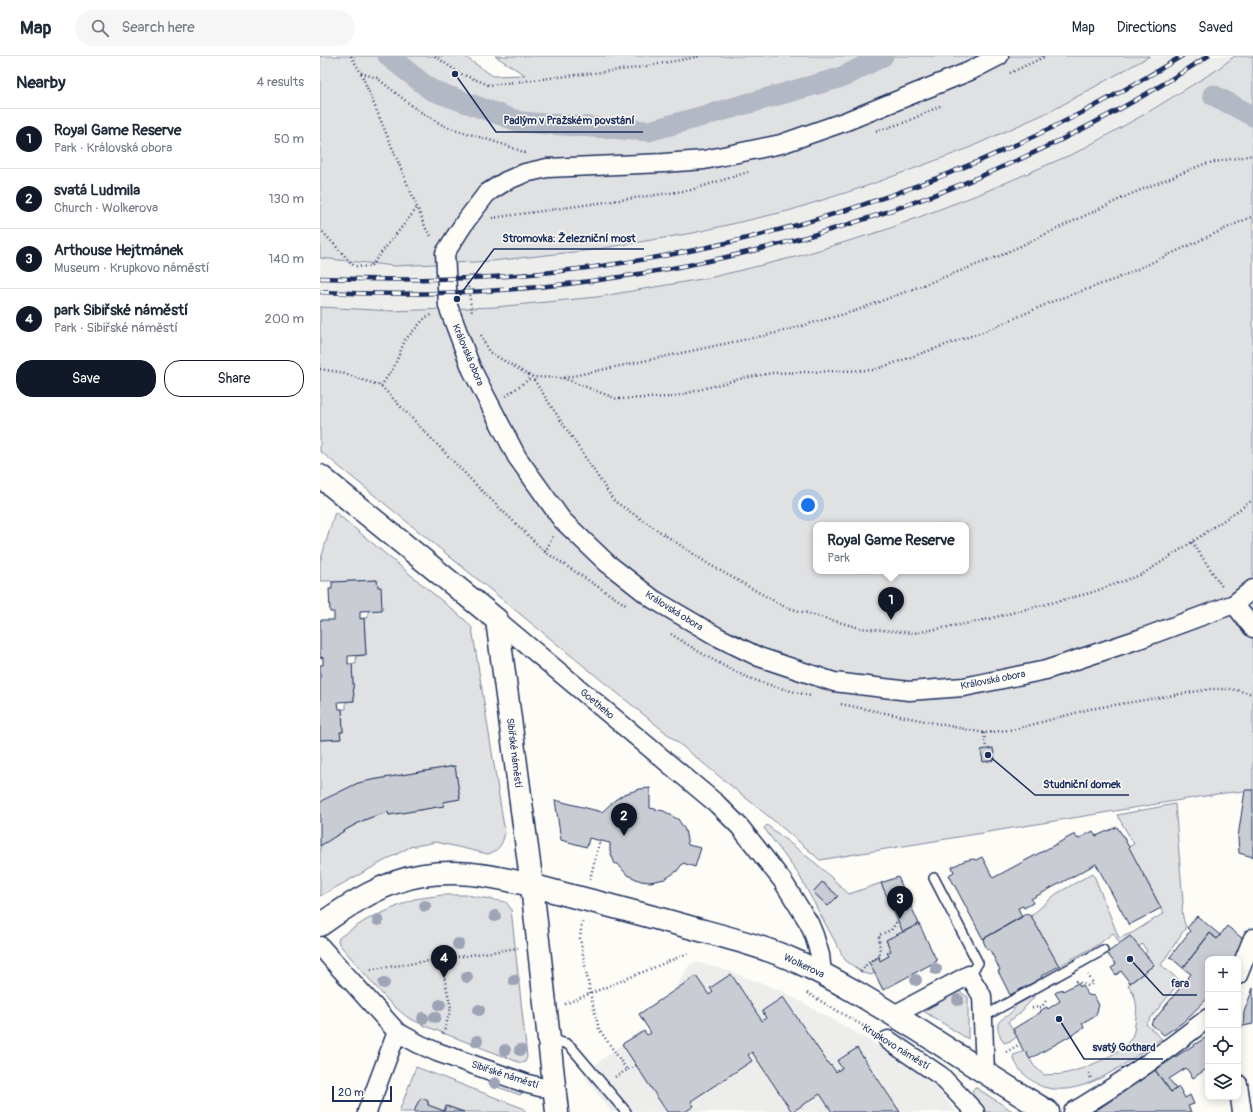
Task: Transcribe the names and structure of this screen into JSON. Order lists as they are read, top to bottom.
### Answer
{
  "streets": {
    "street": [
      "Královská obora",
      "Goetheho",
      "Sibiřské náměstí",
      "Wolkerova",
      "Krupkovo náměstí"
    ]
  },
  "crossings": [
    ["Goetheho", "Sibiřské náměstí"],
    ["Goetheho", "Wolkerova"],
    ["Sibiřské náměstí", "Wolkerova"]
  ],
  "places": [
    "Padlým v Pražském povstání",
    "Stromovka: Železniční most",
    "Studniční domek",
    "fara",
    "svatý Gothard"
  ],
  "scale_bar": "20 m",
  "page": {
    "header": "Map",
    "search": "Search here",
    "nav": ["Map", "Directions", "Saved"],
    "heading": ["Nearby", "4 results"],
    "list": [
      {
        "mark": "1",
        "name": "Royal Game Reserve",
        "note": "Park · Královská obora",
        "value": "50 m"
      },
      {
        "mark": "2",
        "name": "svatá Ludmila",
        "note": "Church · Wolkerova",
        "value": "130 m"
      },
      {
        "mark": "3",
        "name": "Arthouse Hejtmánek",
        "note": "Museum · Krupkovo náměstí",
        "value": "140 m"
      },
      {
        "mark": "4",
        "name": "park Sibiřské náměstí",
        "note": "Park · Sibiřské náměstí",
        "value": "200 m"
      }
    ],
    "buttons": ["Save", "Share"],
    "popup": ["Royal Game Reserve", "Park"],
    "pins": [
      "1",
      "2",
      "3",
      "4"
    ],
    "map_buttons": ["+", "−"],
    "scale": "20 m"
  }
}
